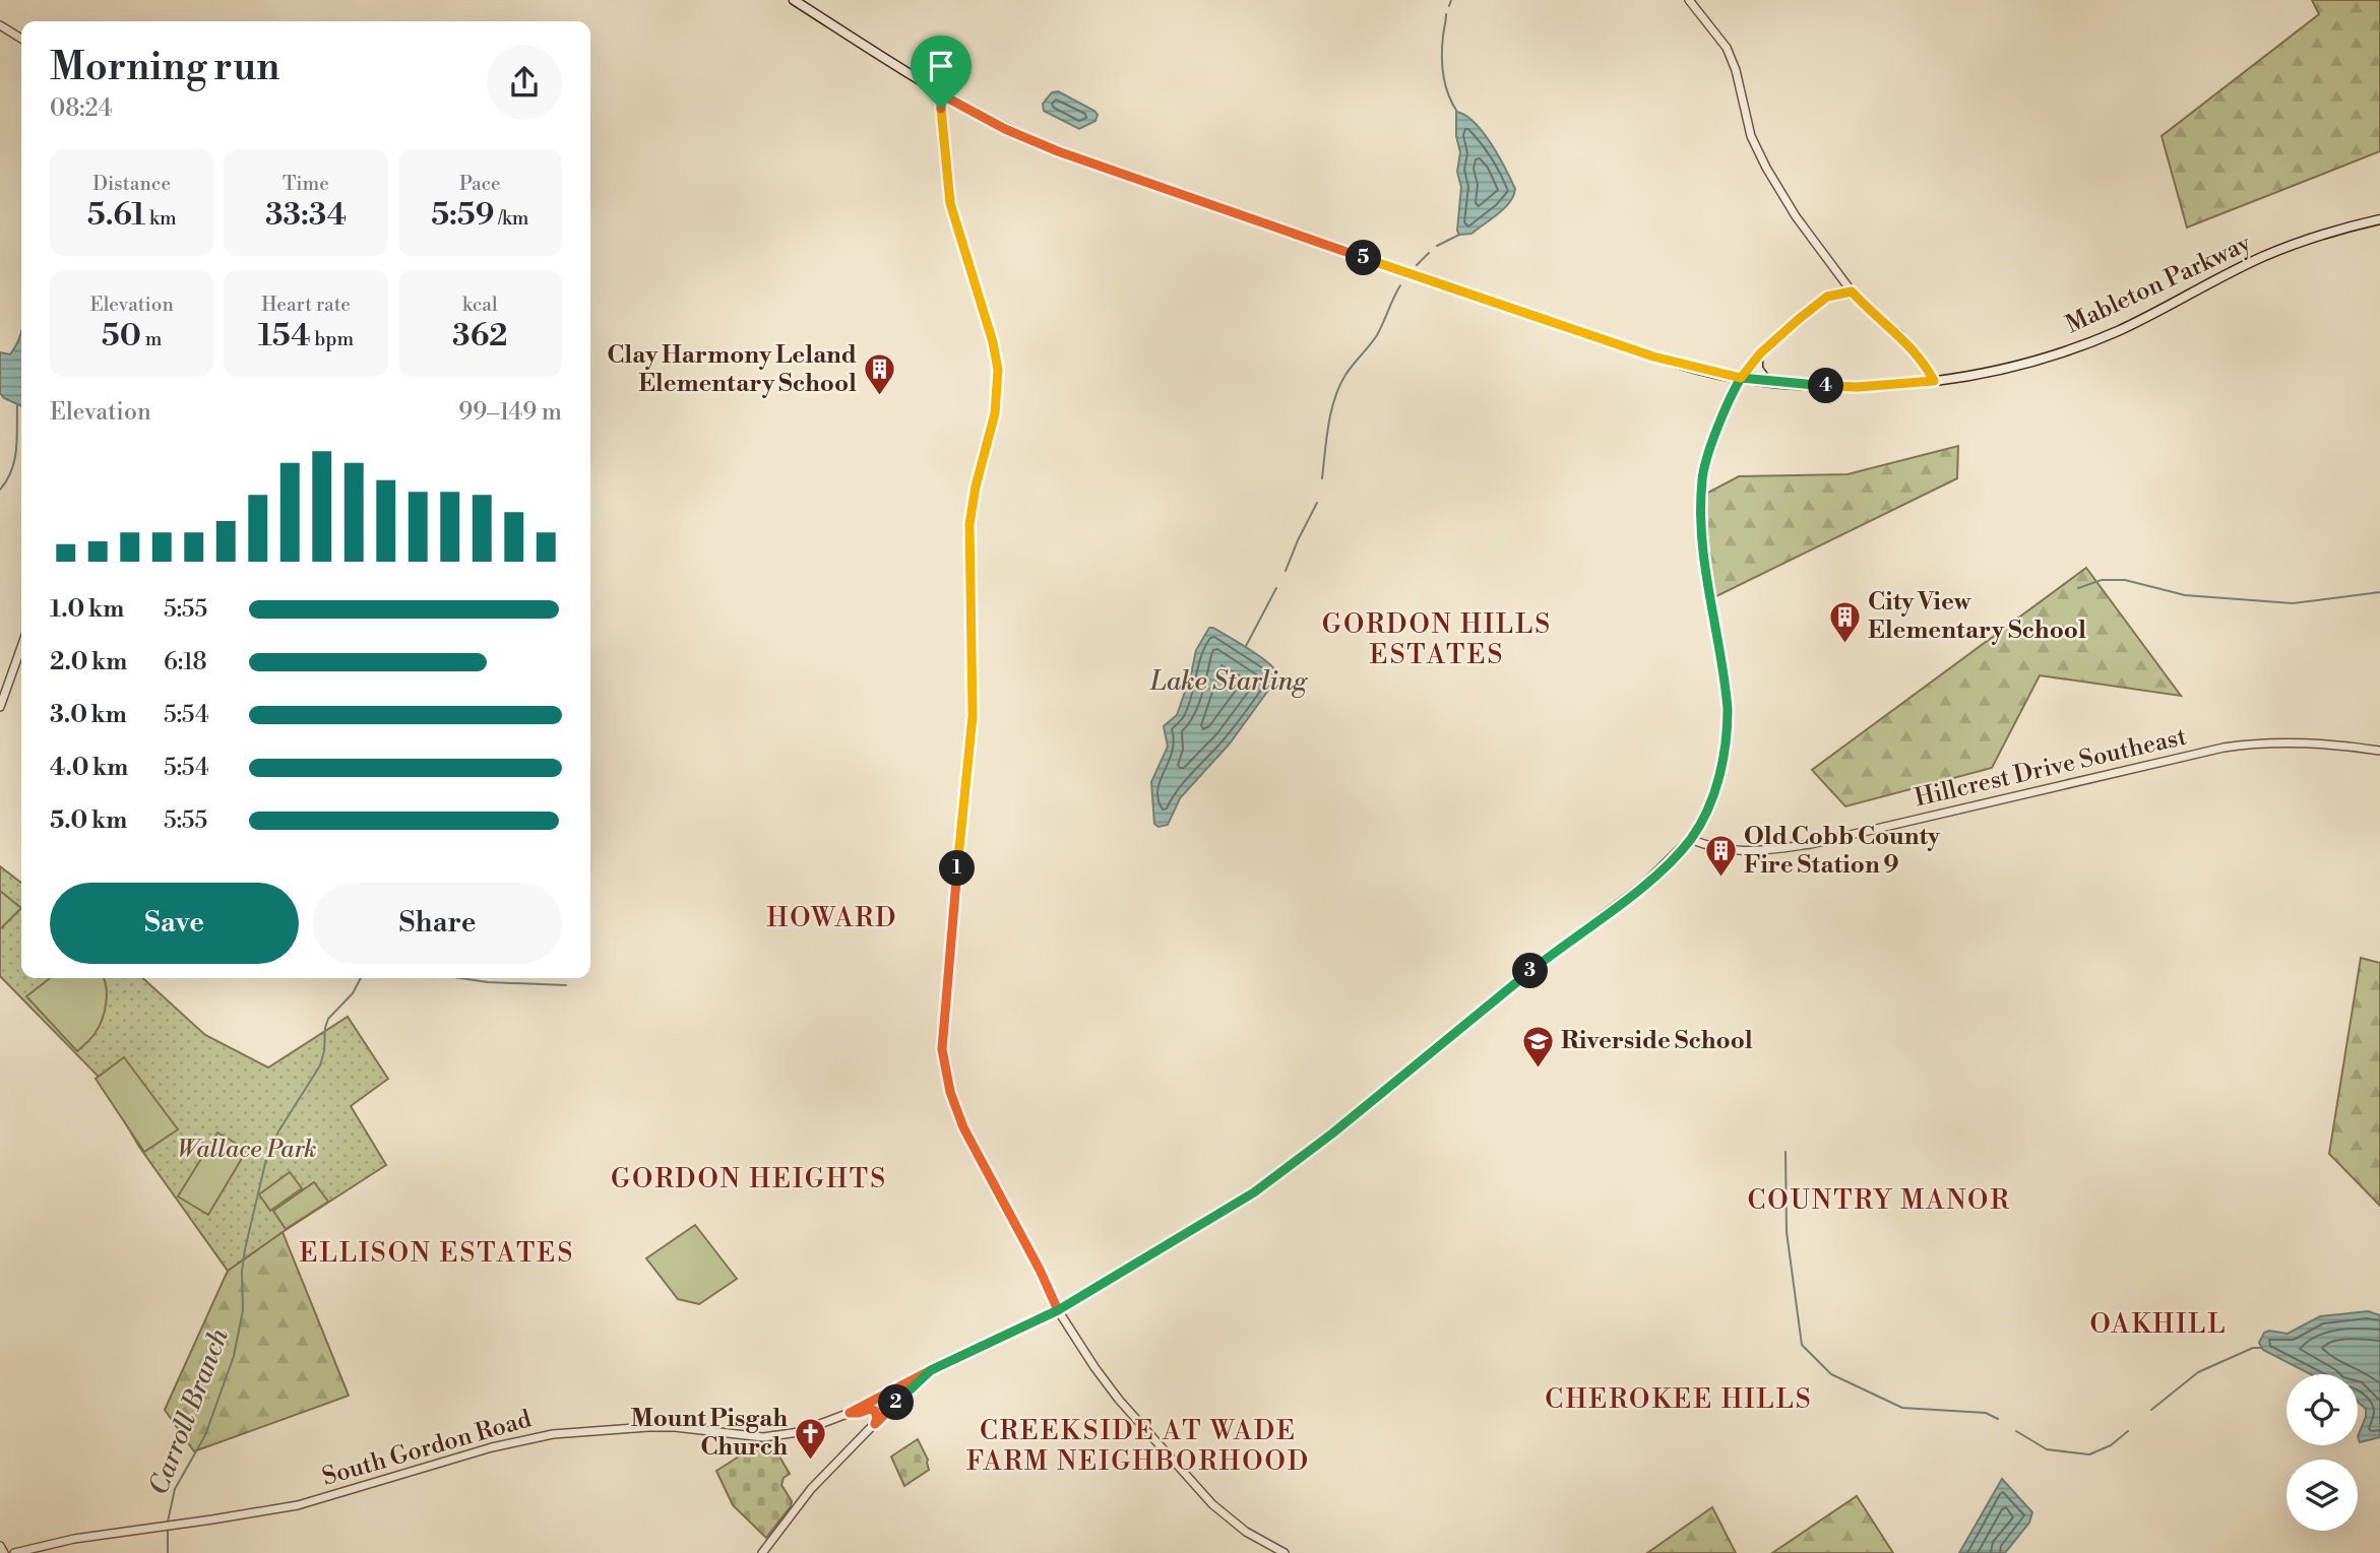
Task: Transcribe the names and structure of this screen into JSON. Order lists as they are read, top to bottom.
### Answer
{
  "streets": {
    "main road": ["Mableton Parkway"],
    "street": ["Hillcrest Drive Southeast", "South Gordon Road"]
  },
  "crossings": [
    ["Mableton Parkway", "South Gordon Road"],
    ["Hillcrest Drive Southeast", "South Gordon Road"]
  ],
  "districts": [
    "GORDON HILLS ESTATES",
    "HOWARD",
    "GORDON HEIGHTS",
    "COUNTRY MANOR",
    "ELLISON ESTATES",
    "OAKHILL",
    "CHEROKEE HILLS",
    "CREEKSIDE AT WADE FARM NEIGHBORHOOD"
  ],
  "water": ["Lake Starling", "Carroll Branch"],
  "parks": ["Wallace Park"],
  "places": {
    "building": ["Clay Harmony Leland Elementary School", "City View Elementary School", "Old Cobb County Fire Station 9"],
    "school or university": ["Riverside School"],
    "church": ["Mount Pisgah Church"]
  },
  "page": {
    "heading": ["Morning run", "08:24"],
    "stats": [
      ["Distance", "5.61 km"],
      ["Time", "33:34"],
      ["Pace", "5:59 /km"],
      ["Elevation", "50 m"],
      ["Heart rate", "154 bpm"],
      ["kcal", "362"]
    ],
    "pins": [
      "5",
      "4",
      "1",
      "3",
      "2"
    ],
    "chart": ["Elevation", "99–149 m"],
    "list": [
      {
        "name": "1.0 km",
        "note": "5:55"
      },
      {
        "name": "2.0 km",
        "note": "6:18"
      },
      {
        "name": "3.0 km",
        "note": "5:54"
      },
      {
        "name": "4.0 km",
        "note": "5:54"
      },
      {
        "name": "5.0 km",
        "note": "5:55"
      }
    ],
    "buttons": ["Save", "Share"]
  }
}
